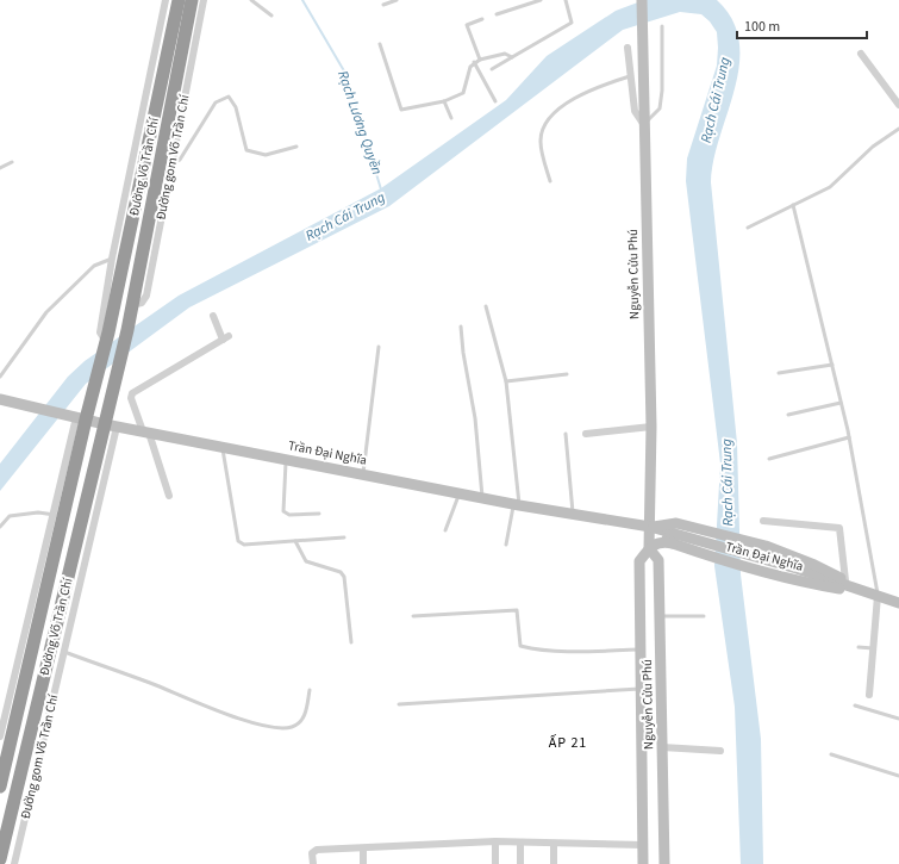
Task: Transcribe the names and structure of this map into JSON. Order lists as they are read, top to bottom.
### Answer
{
  "streets": {
    "highway": ["Đường Võ Trần Chí"],
    "main road": ["Nguyễn Cửu Phú", "Trần Đại Nghĩa"],
    "street": ["Đường gom Võ Trần Chí"]
  },
  "crossings": [
    ["Đường gom Võ Trần Chí", "Đường Võ Trần Chí"],
    ["Đường gom Võ Trần Chí", "Trần Đại Nghĩa"],
    ["Đường Võ Trần Chí", "Trần Đại Nghĩa"],
    ["Nguyễn Cửu Phú", "Trần Đại Nghĩa"]
  ],
  "districts": ["ẤP 21"],
  "water": ["Rạch Cái Trung", "Rạch Lương Quyền"],
  "scale_bar": "100 m"
}
